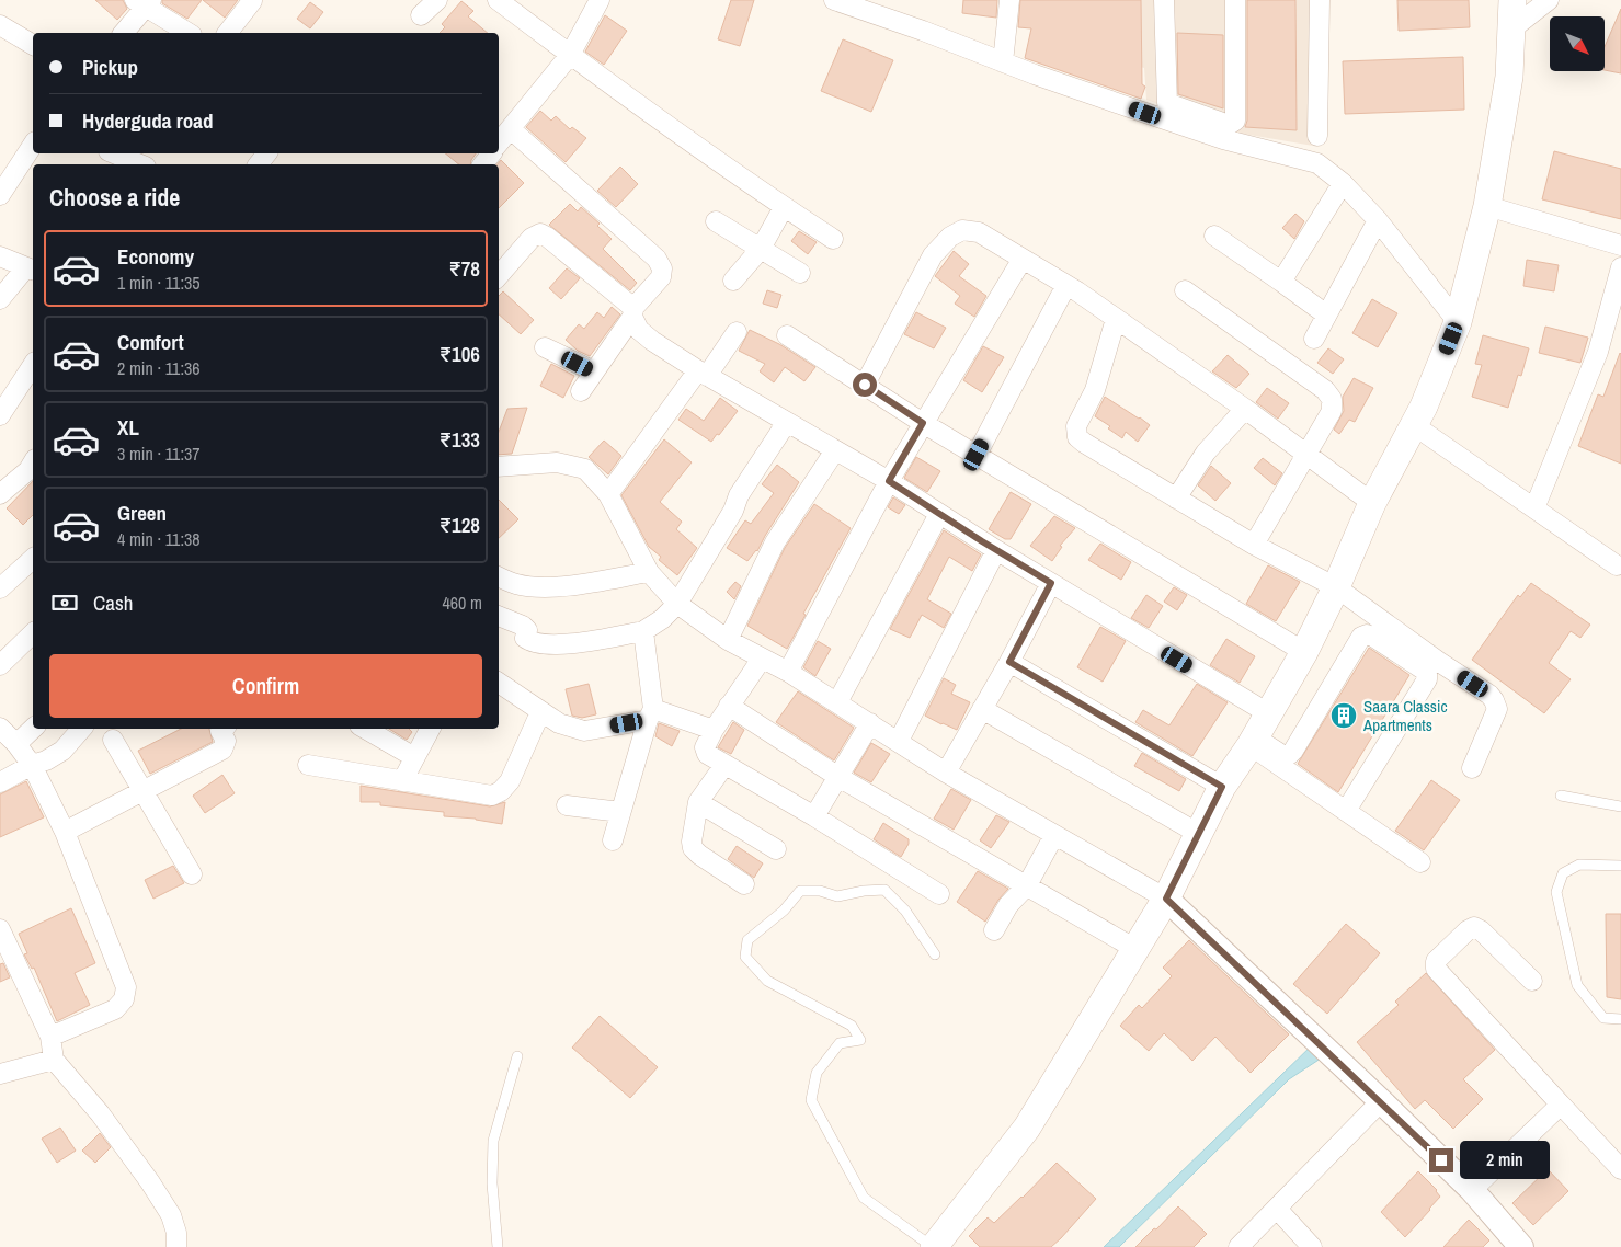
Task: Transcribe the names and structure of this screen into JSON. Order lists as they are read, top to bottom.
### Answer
{
  "places": {
    "building": ["Saara Classic Apartments"]
  },
  "north": "bottom right",
  "page": {
    "banner": ["Pickup", "Hyderguda road"],
    "heading": "Choose a ride",
    "list": [
      {
        "name": "Economy",
        "note": "1 min · 11:35",
        "value": "₹78"
      },
      {
        "name": "Comfort",
        "note": "2 min · 11:36",
        "value": "₹106"
      },
      {
        "name": "XL",
        "note": "3 min · 11:37",
        "value": "₹133"
      },
      {
        "name": "Green",
        "note": "4 min · 11:38",
        "value": "₹128"
      }
    ],
    "pay": ["Cash", "460 m"],
    "buttons": "Confirm",
    "bubble": "2 min"
  }
}
